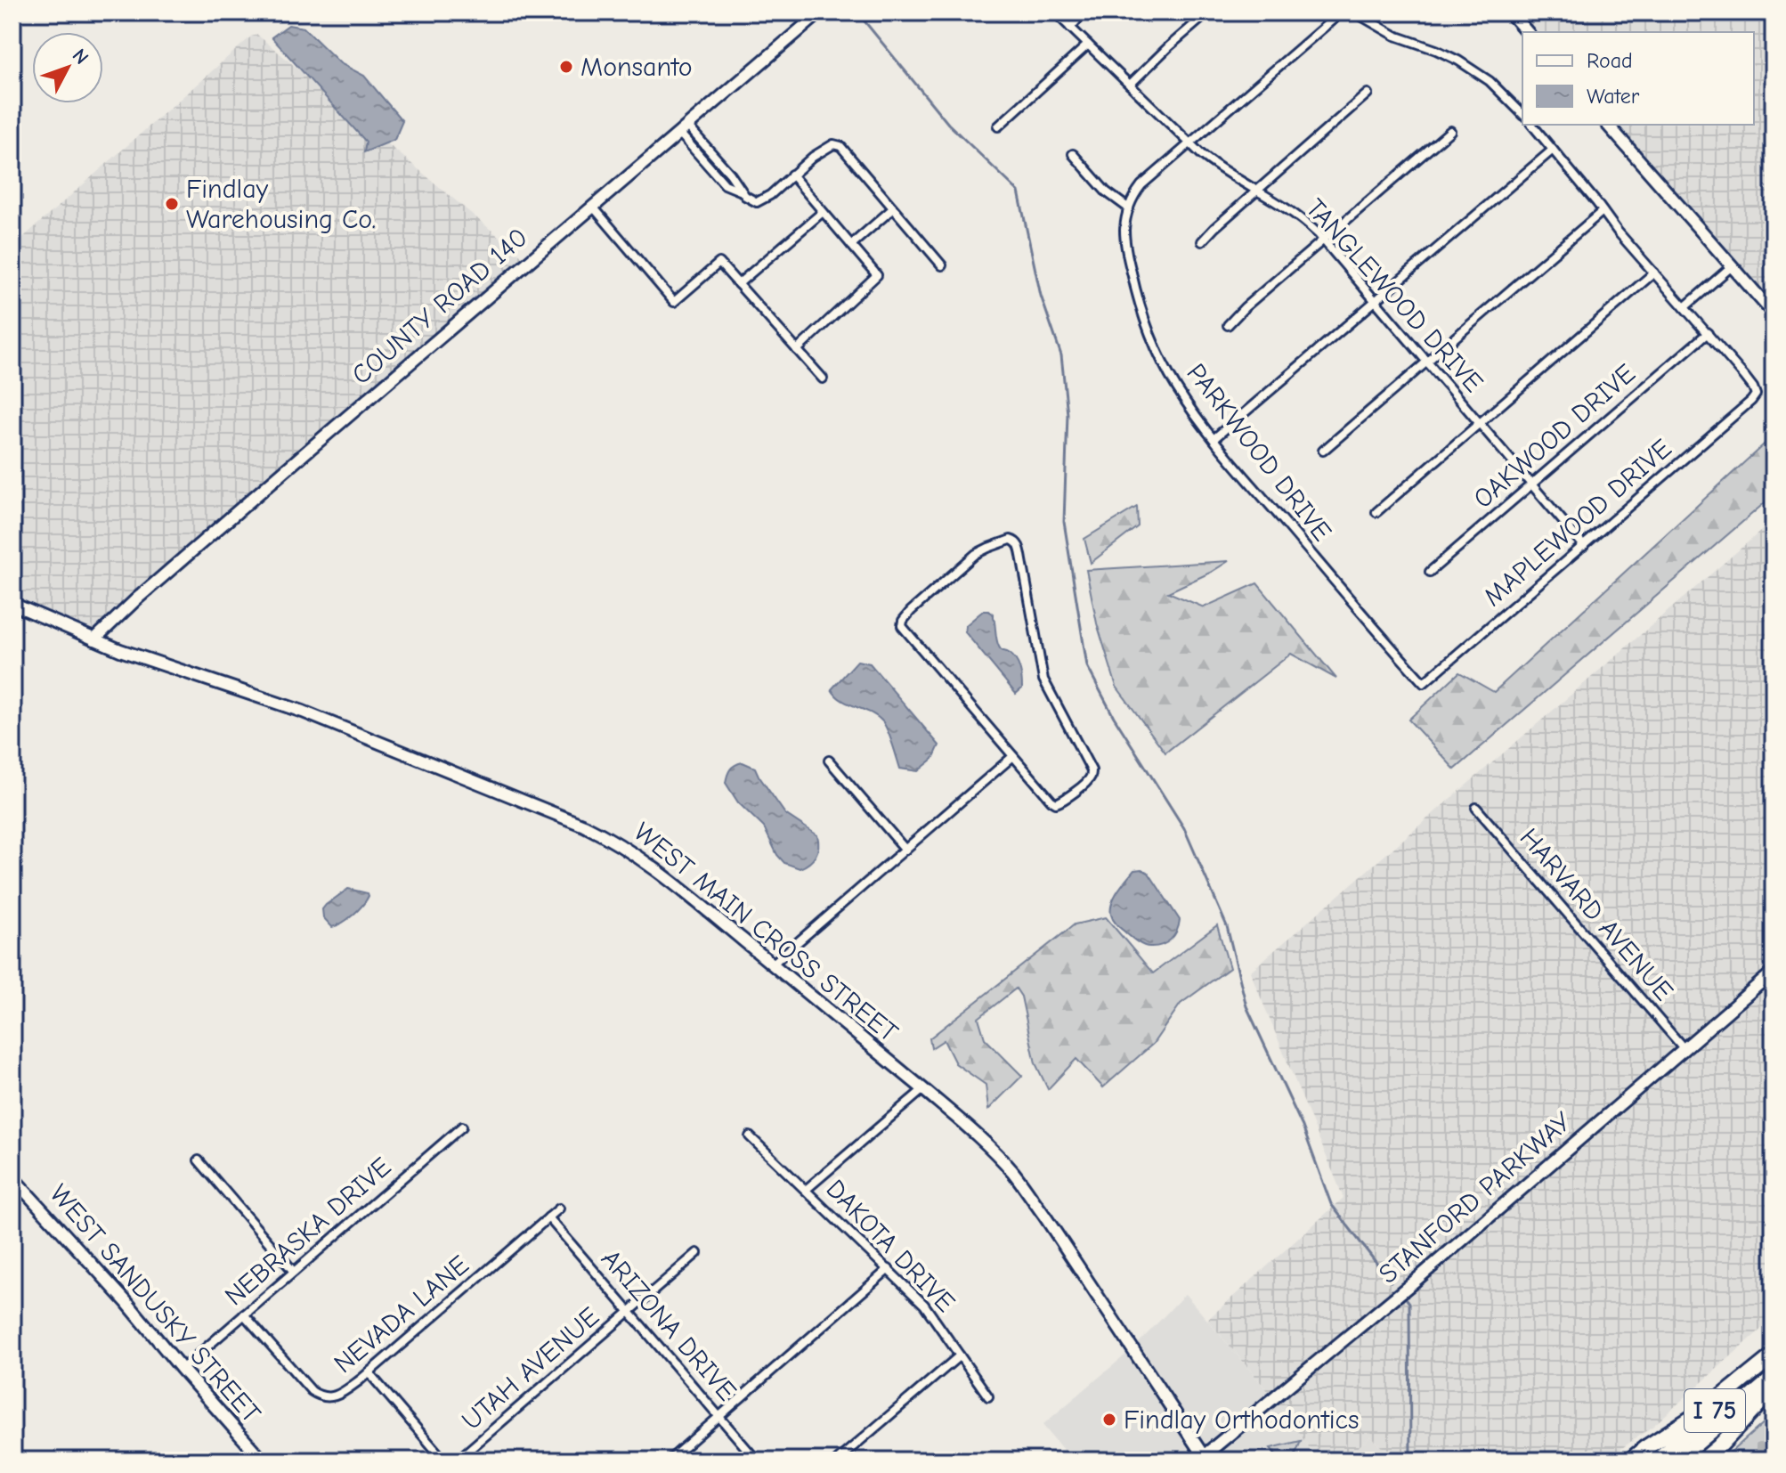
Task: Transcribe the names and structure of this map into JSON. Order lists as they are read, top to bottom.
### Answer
{
  "streets": {
    "highway": ["I 75"],
    "street": [
      "TANGLEWOOD DRIVE",
      "COUNTY ROAD 140",
      "OAKWOOD DRIVE",
      "PARKWOOD DRIVE",
      "MAPLEWOOD DRIVE",
      "HARVARD AVENUE",
      "WEST MAIN CROSS STREET",
      "STANFORD PARKWAY",
      "NEBRASKA DRIVE",
      "DAKOTA DRIVE",
      "WEST SANDUSKY STREET",
      "NEVADA LANE",
      "ARIZONA DRIVE",
      "UTAH AVENUE"
    ]
  },
  "crossings": [
    ["TANGLEWOOD DRIVE", "OAKWOOD DRIVE"],
    ["TANGLEWOOD DRIVE", "PARKWOOD DRIVE"],
    ["TANGLEWOOD DRIVE", "MAPLEWOOD DRIVE"],
    ["COUNTY ROAD 140", "WEST MAIN CROSS STREET"],
    ["OAKWOOD DRIVE", "MAPLEWOOD DRIVE"],
    ["PARKWOOD DRIVE", "MAPLEWOOD DRIVE"],
    ["HARVARD AVENUE", "STANFORD PARKWAY"],
    ["WEST MAIN CROSS STREET", "STANFORD PARKWAY"],
    ["NEBRASKA DRIVE", "WEST SANDUSKY STREET"],
    ["NEBRASKA DRIVE", "NEVADA LANE"],
    ["NEVADA LANE", "ARIZONA DRIVE"],
    ["ARIZONA DRIVE", "UTAH AVENUE"]
  ],
  "places": ["Monsanto", "Findlay Warehousing Co.", "Findlay Orthodontics"],
  "legend": ["Road", "Water"],
  "north": "top right"
}
